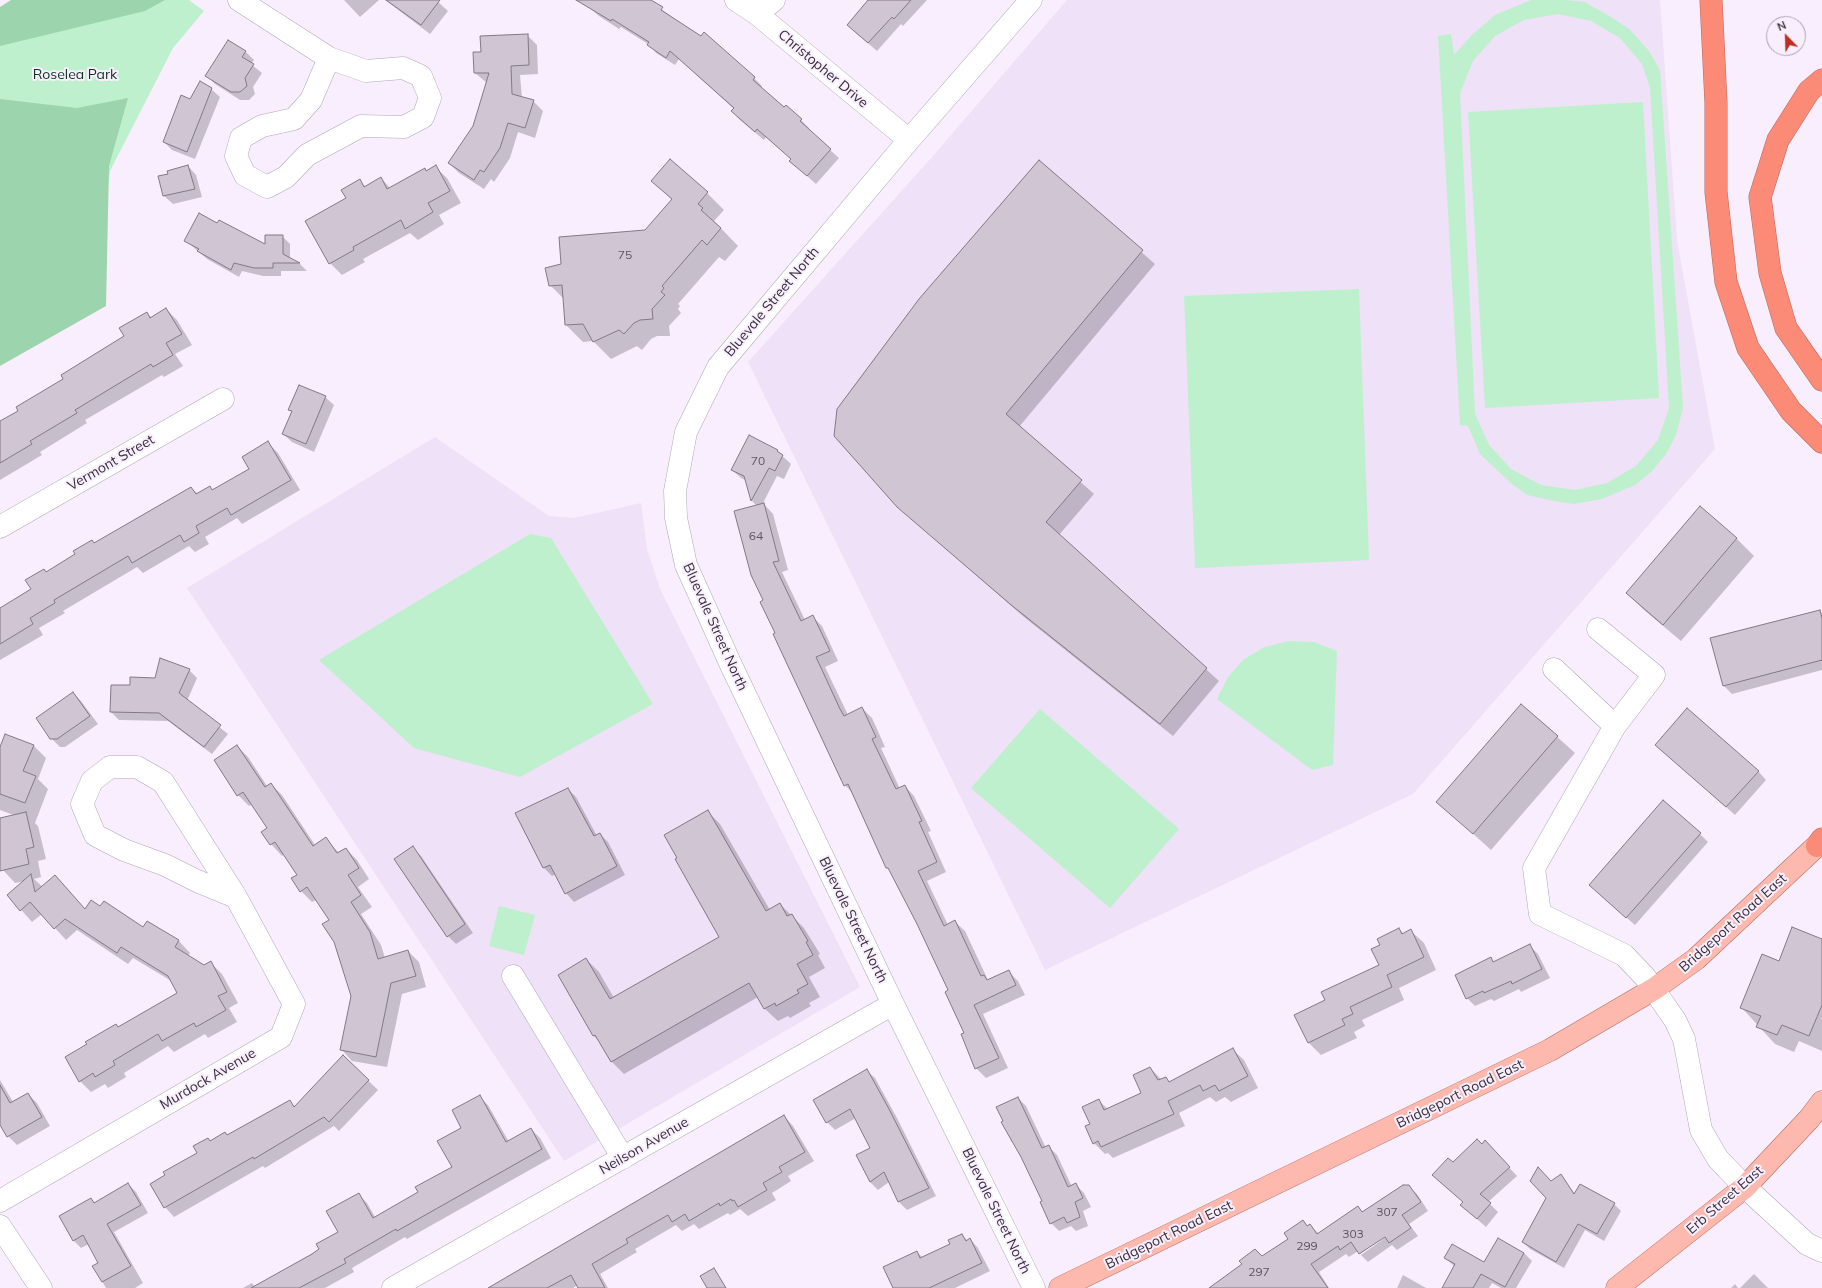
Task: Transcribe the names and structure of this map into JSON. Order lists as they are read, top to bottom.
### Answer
{
  "streets": {
    "main road": ["Bridgeport Road East", "Erb Street East"],
    "street": [
      "Christopher Drive",
      "Bluevale Street North",
      "Vermont Street",
      "Murdock Avenue",
      "Neilson Avenue"
    ]
  },
  "crossings": [
    ["Christopher Drive", "Bluevale Street North"],
    ["Bluevale Street North", "Neilson Avenue"]
  ],
  "parks": ["Roselea Park"],
  "house_numbers": [
    "75",
    "70",
    "64",
    "307",
    "303",
    "299",
    "297"
  ],
  "north": "top left"
}
